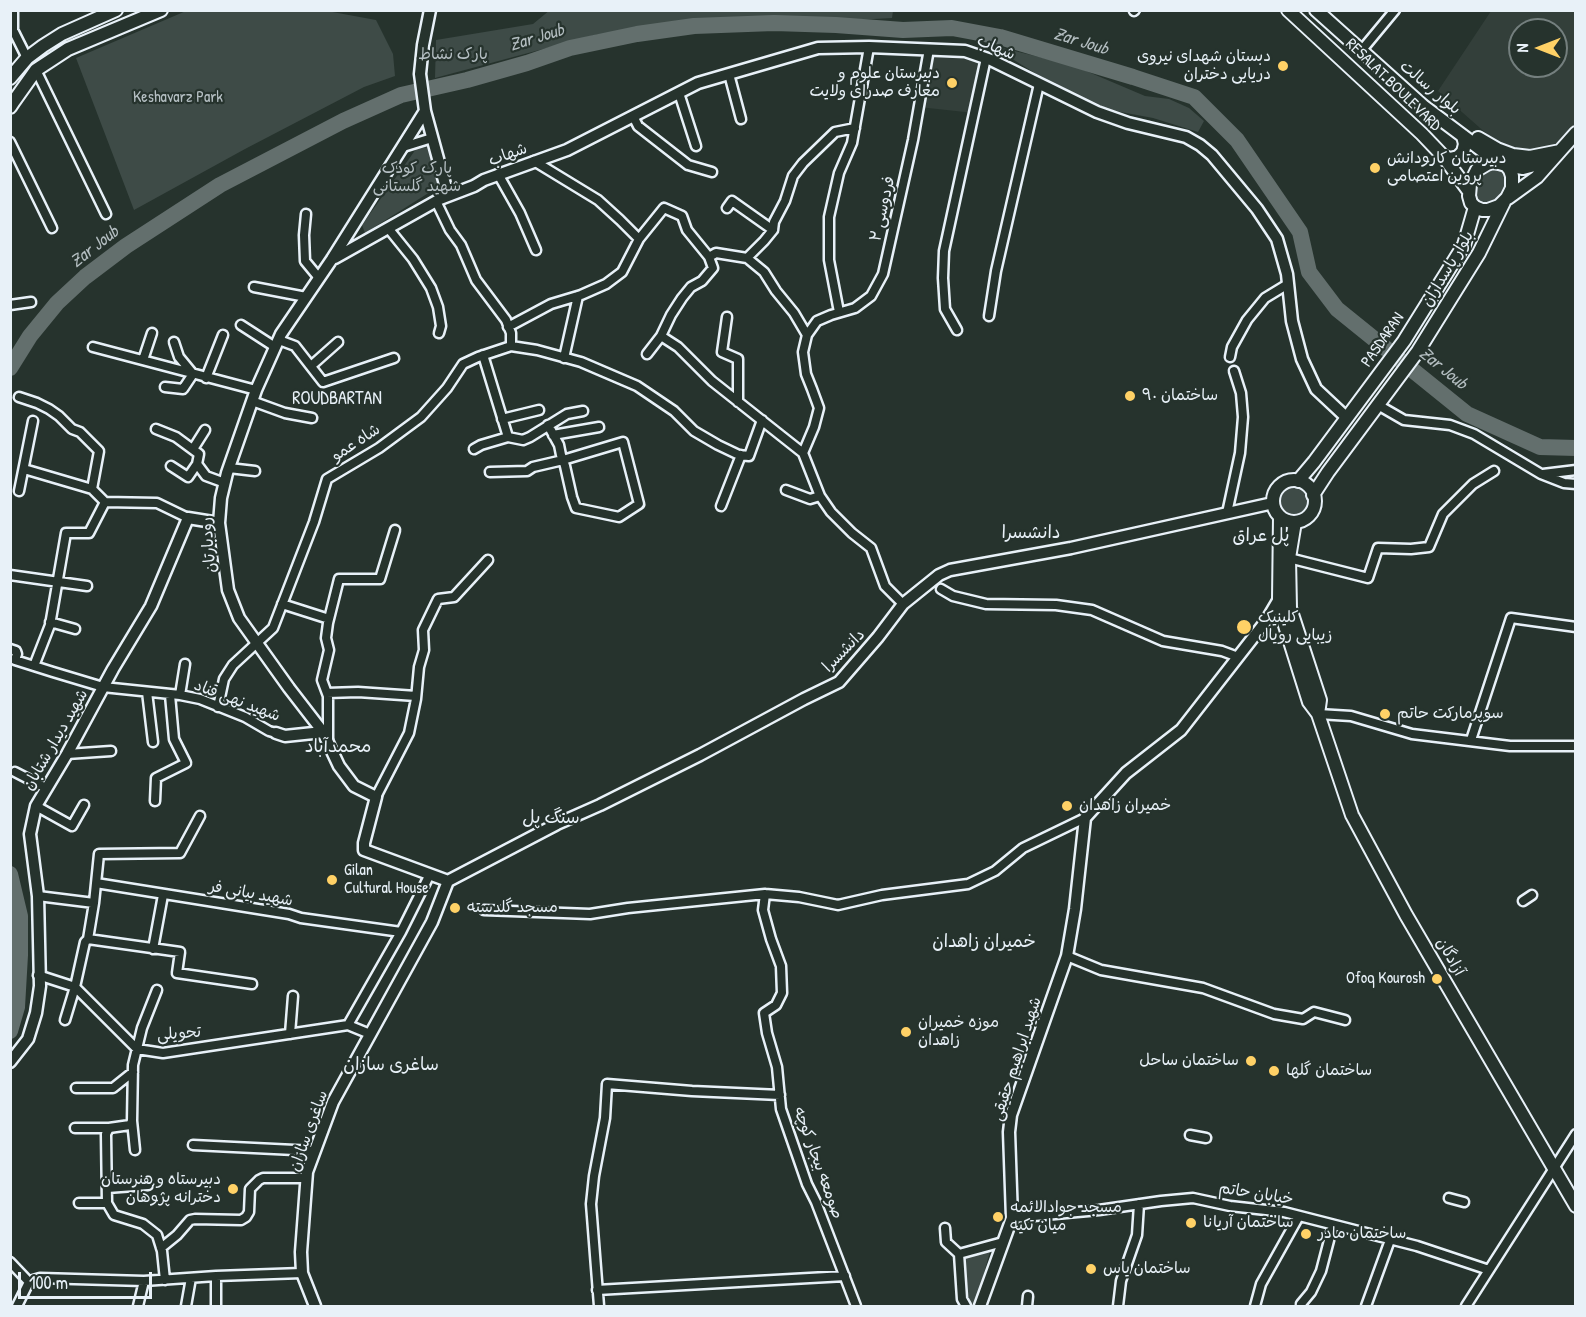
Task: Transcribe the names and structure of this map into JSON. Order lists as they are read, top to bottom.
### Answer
{
  "streets": {
    "main road": [
      "RESALAT BOULEVARD",
      "بلوار رسالت",
      "بلوار پاسداران",
      "PASDARAN",
      "آزادگان"
    ],
    "street": [
      "شهاب",
      "فردوسی ۲",
      "شاه عمو",
      "رودبارتان",
      "دانشسرا",
      "شهید نهی قناد",
      "شهید دیدار شتابان",
      "شهید بیانی فر",
      "تحویلی",
      "شهید ابراهیم حقیقی",
      "ساغری سازان",
      "صومعه بیجار کوچه",
      "خیابان حاتم"
    ]
  },
  "crossings": [
    ["شهاب", "فردوسی ۲"],
    ["شهاب", "PASDARAN"],
    ["شهاب", "رودبارتان"],
    ["RESALAT BOULEVARD", "بلوار رسالت"],
    ["RESALAT BOULEVARD", "بلوار پاسداران"],
    ["RESALAT BOULEVARD", "PASDARAN"],
    ["بلوار رسالت", "بلوار پاسداران"],
    ["بلوار رسالت", "PASDARAN"],
    ["بلوار پاسداران", "PASDARAN"],
    ["PASDARAN", "دانشسرا"],
    ["PASDARAN", "آزادگان"],
    ["شاه عمو", "رودبارتان"],
    ["شاه عمو", "شهید نهی قناد"],
    ["رودبارتان", "شهید نهی قناد"],
    ["دانشسرا", "آزادگان"],
    ["دانشسرا", "ساغری سازان"],
    ["شهید نهی قناد", "شهید دیدار شتابان"],
    ["شهید دیدار شتابان", "تحویلی"],
    ["شهید ابراهیم حقیقی", "خیابان حاتم"]
  ],
  "districts": [
    "ROUDBARTAN",
    "دانشسرا",
    "پل عراق",
    "محمدآباد",
    "سنگ پل",
    "خمیران زاهدان",
    "ساغری سازان"
  ],
  "water": ["Zar Joub"],
  "parks": ["پارک نشاط", "Keshavarz Park", "پارک کودک شهید گلستانی"],
  "places": [
    "دبستان شهدای نیروی دریایی دختران",
    "دبیرستان علوم و معارف صدرای ولایت",
    "دبیرستان کارودانش پروین اعتصامی",
    "ساختمان ۹۰",
    "کلینیک زیبایی رویال",
    "سوپرمارکت حاتم",
    "خمیران زاهدان",
    "Gilan Cultural House",
    "مسجد گلدسته",
    "Ofoq Kourosh",
    "موزه خمیران زاهدان",
    "ساختمان ساحل",
    "ساختمان گلها",
    "دبیرستاه و هنرستان دخترانه پژوهان",
    "مسجد جوادالائمه میان تکیه",
    "ساختمان آریانا",
    "ساختمان مادر",
    "ساختمان یاس"
  ],
  "scale_bar": "100 m",
  "north": "left"
}
